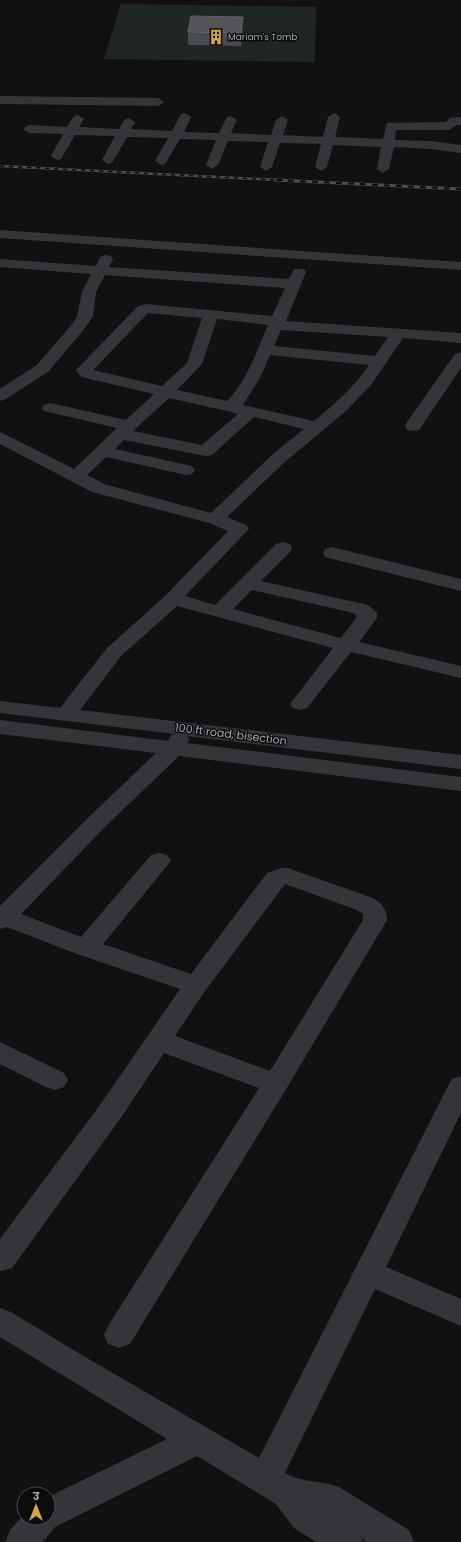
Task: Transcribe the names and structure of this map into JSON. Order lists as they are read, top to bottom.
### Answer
{
  "streets": {
    "street": ["100 ft road, bisection"]
  },
  "places": {
    "building": ["Mariam's Tomb"]
  },
  "north": "top"
}
